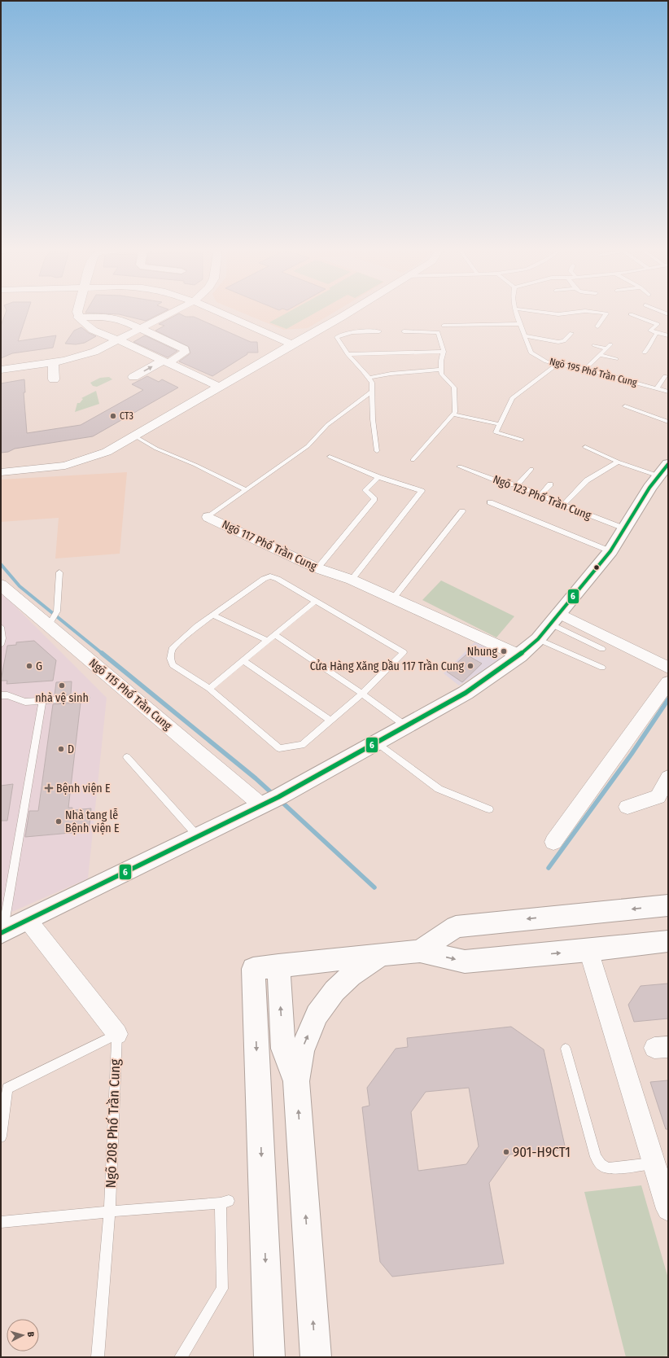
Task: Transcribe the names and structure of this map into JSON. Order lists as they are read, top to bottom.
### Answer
{
  "streets": {
    "street": ["Ngõ 117 Phố Trần Cung", "Ngõ 115 Phố Trần Cung"],
    "lane": ["Ngõ 195 Phố Trần Cung", "Ngõ 123 Phố Trần Cung", "Ngõ 208 Phố Trần Cung"]
  },
  "places": {
    "other": [
      "CT3",
      "Nhung",
      "G",
      "Cửa Hàng Xăng Dầu 117 Trần Cung",
      "nhà vệ sinh",
      "D",
      "Nhà tang lễ Bệnh viện E",
      "901-H9CT1"
    ],
    "health": ["Bệnh viện E"]
  },
  "lines": ["transit line 6"],
  "north": "right"
}
